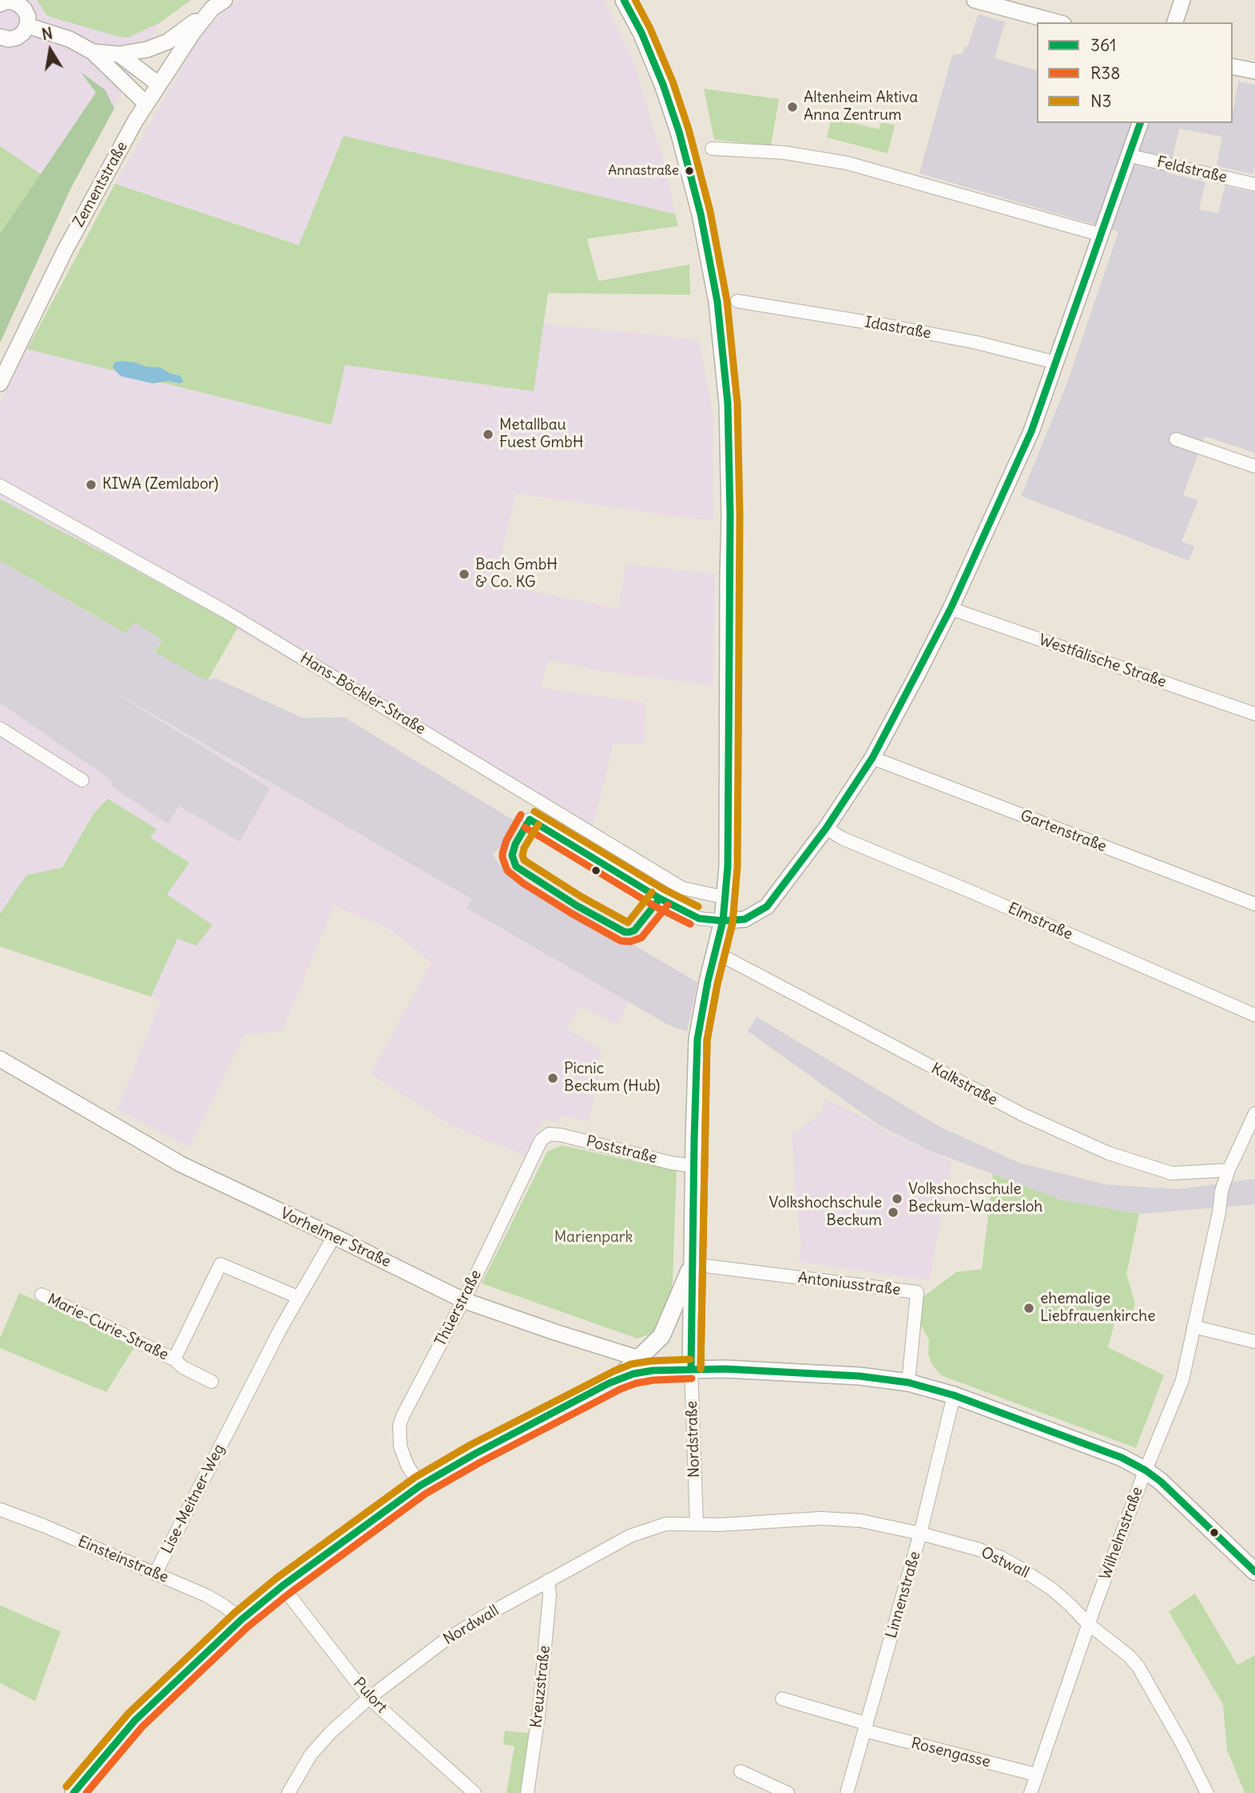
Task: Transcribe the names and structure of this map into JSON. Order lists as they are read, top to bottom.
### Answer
{
  "streets": {
    "main road": ["Vorhelmer Straße", "Nordstraße"],
    "street": [
      "Feldstraße",
      "Zementstraße",
      "Idastraße",
      "Westfälische Straße",
      "Hans-Böckler-Straße",
      "Gartenstraße",
      "Elmstraße",
      "Kalkstraße",
      "Poststraße",
      "Antoniusstraße",
      "Thüerstraße",
      "Marie-Curie-Straße",
      "Lise-Meitner-Weg",
      "Wilhelmstraße",
      "Einsteinstraße",
      "Ostwall",
      "Linnenstraße",
      "Nordwall",
      "Kreuzstraße",
      "Pulort",
      "Rosengasse"
    ]
  },
  "crossings": [
    ["Hans-Böckler-Straße", "Nordstraße"],
    ["Kalkstraße", "Nordstraße"],
    ["Kalkstraße", "Wilhelmstraße"],
    ["Poststraße", "Thüerstraße"],
    ["Poststraße", "Nordstraße"],
    ["Vorhelmer Straße", "Thüerstraße"],
    ["Vorhelmer Straße", "Nordstraße"],
    ["Antoniusstraße", "Nordstraße"],
    ["Marie-Curie-Straße", "Lise-Meitner-Weg"],
    ["Nordstraße", "Ostwall"],
    ["Nordstraße", "Nordwall"],
    ["Lise-Meitner-Weg", "Einsteinstraße"],
    ["Wilhelmstraße", "Ostwall"],
    ["Wilhelmstraße", "Rosengasse"],
    ["Ostwall", "Linnenstraße"],
    ["Ostwall", "Nordwall"],
    ["Linnenstraße", "Rosengasse"],
    ["Nordwall", "Kreuzstraße"],
    ["Nordwall", "Pulort"]
  ],
  "parks": ["Marienpark"],
  "places": [
    "Altenheim Aktiva Anna Zentrum",
    "Annastraße",
    "Metallbau Fuest GmbH",
    "KIWA (Zemlabor)",
    "Bach GmbH & Co. KG",
    "Picnic Beckum (Hub)",
    "Volkshochschule Beckum-Wadersloh",
    "Volkshochschule Beckum",
    "ehemalige Liebfrauenkirche"
  ],
  "lines": ["transit line 361", "transit line N3", "transit line R38"],
  "legend": ["361", "R38", "N3"],
  "north": "top"
}
